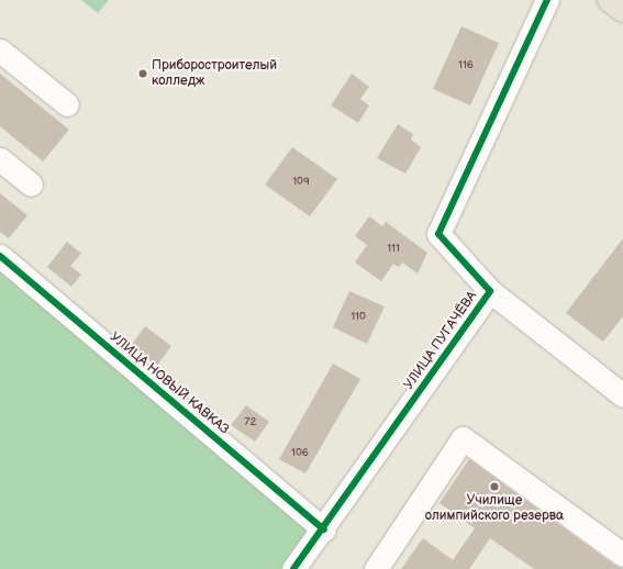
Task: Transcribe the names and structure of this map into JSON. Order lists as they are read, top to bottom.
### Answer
{
  "streets": {
    "street": ["УЛИЦА ПУГАЧЁВА", "УЛИЦА НОВЫЙ КАВКАЗ"]
  },
  "crossings": [
    ["УЛИЦА ПУГАЧЁВА", "УЛИЦА НОВЫЙ КАВКАЗ"]
  ],
  "places": ["Приборостроителый колледж", "Училище олимпийского резерва"],
  "house_numbers": [
    "116",
    "109",
    "111",
    "110",
    "72",
    "106"
  ]
}
